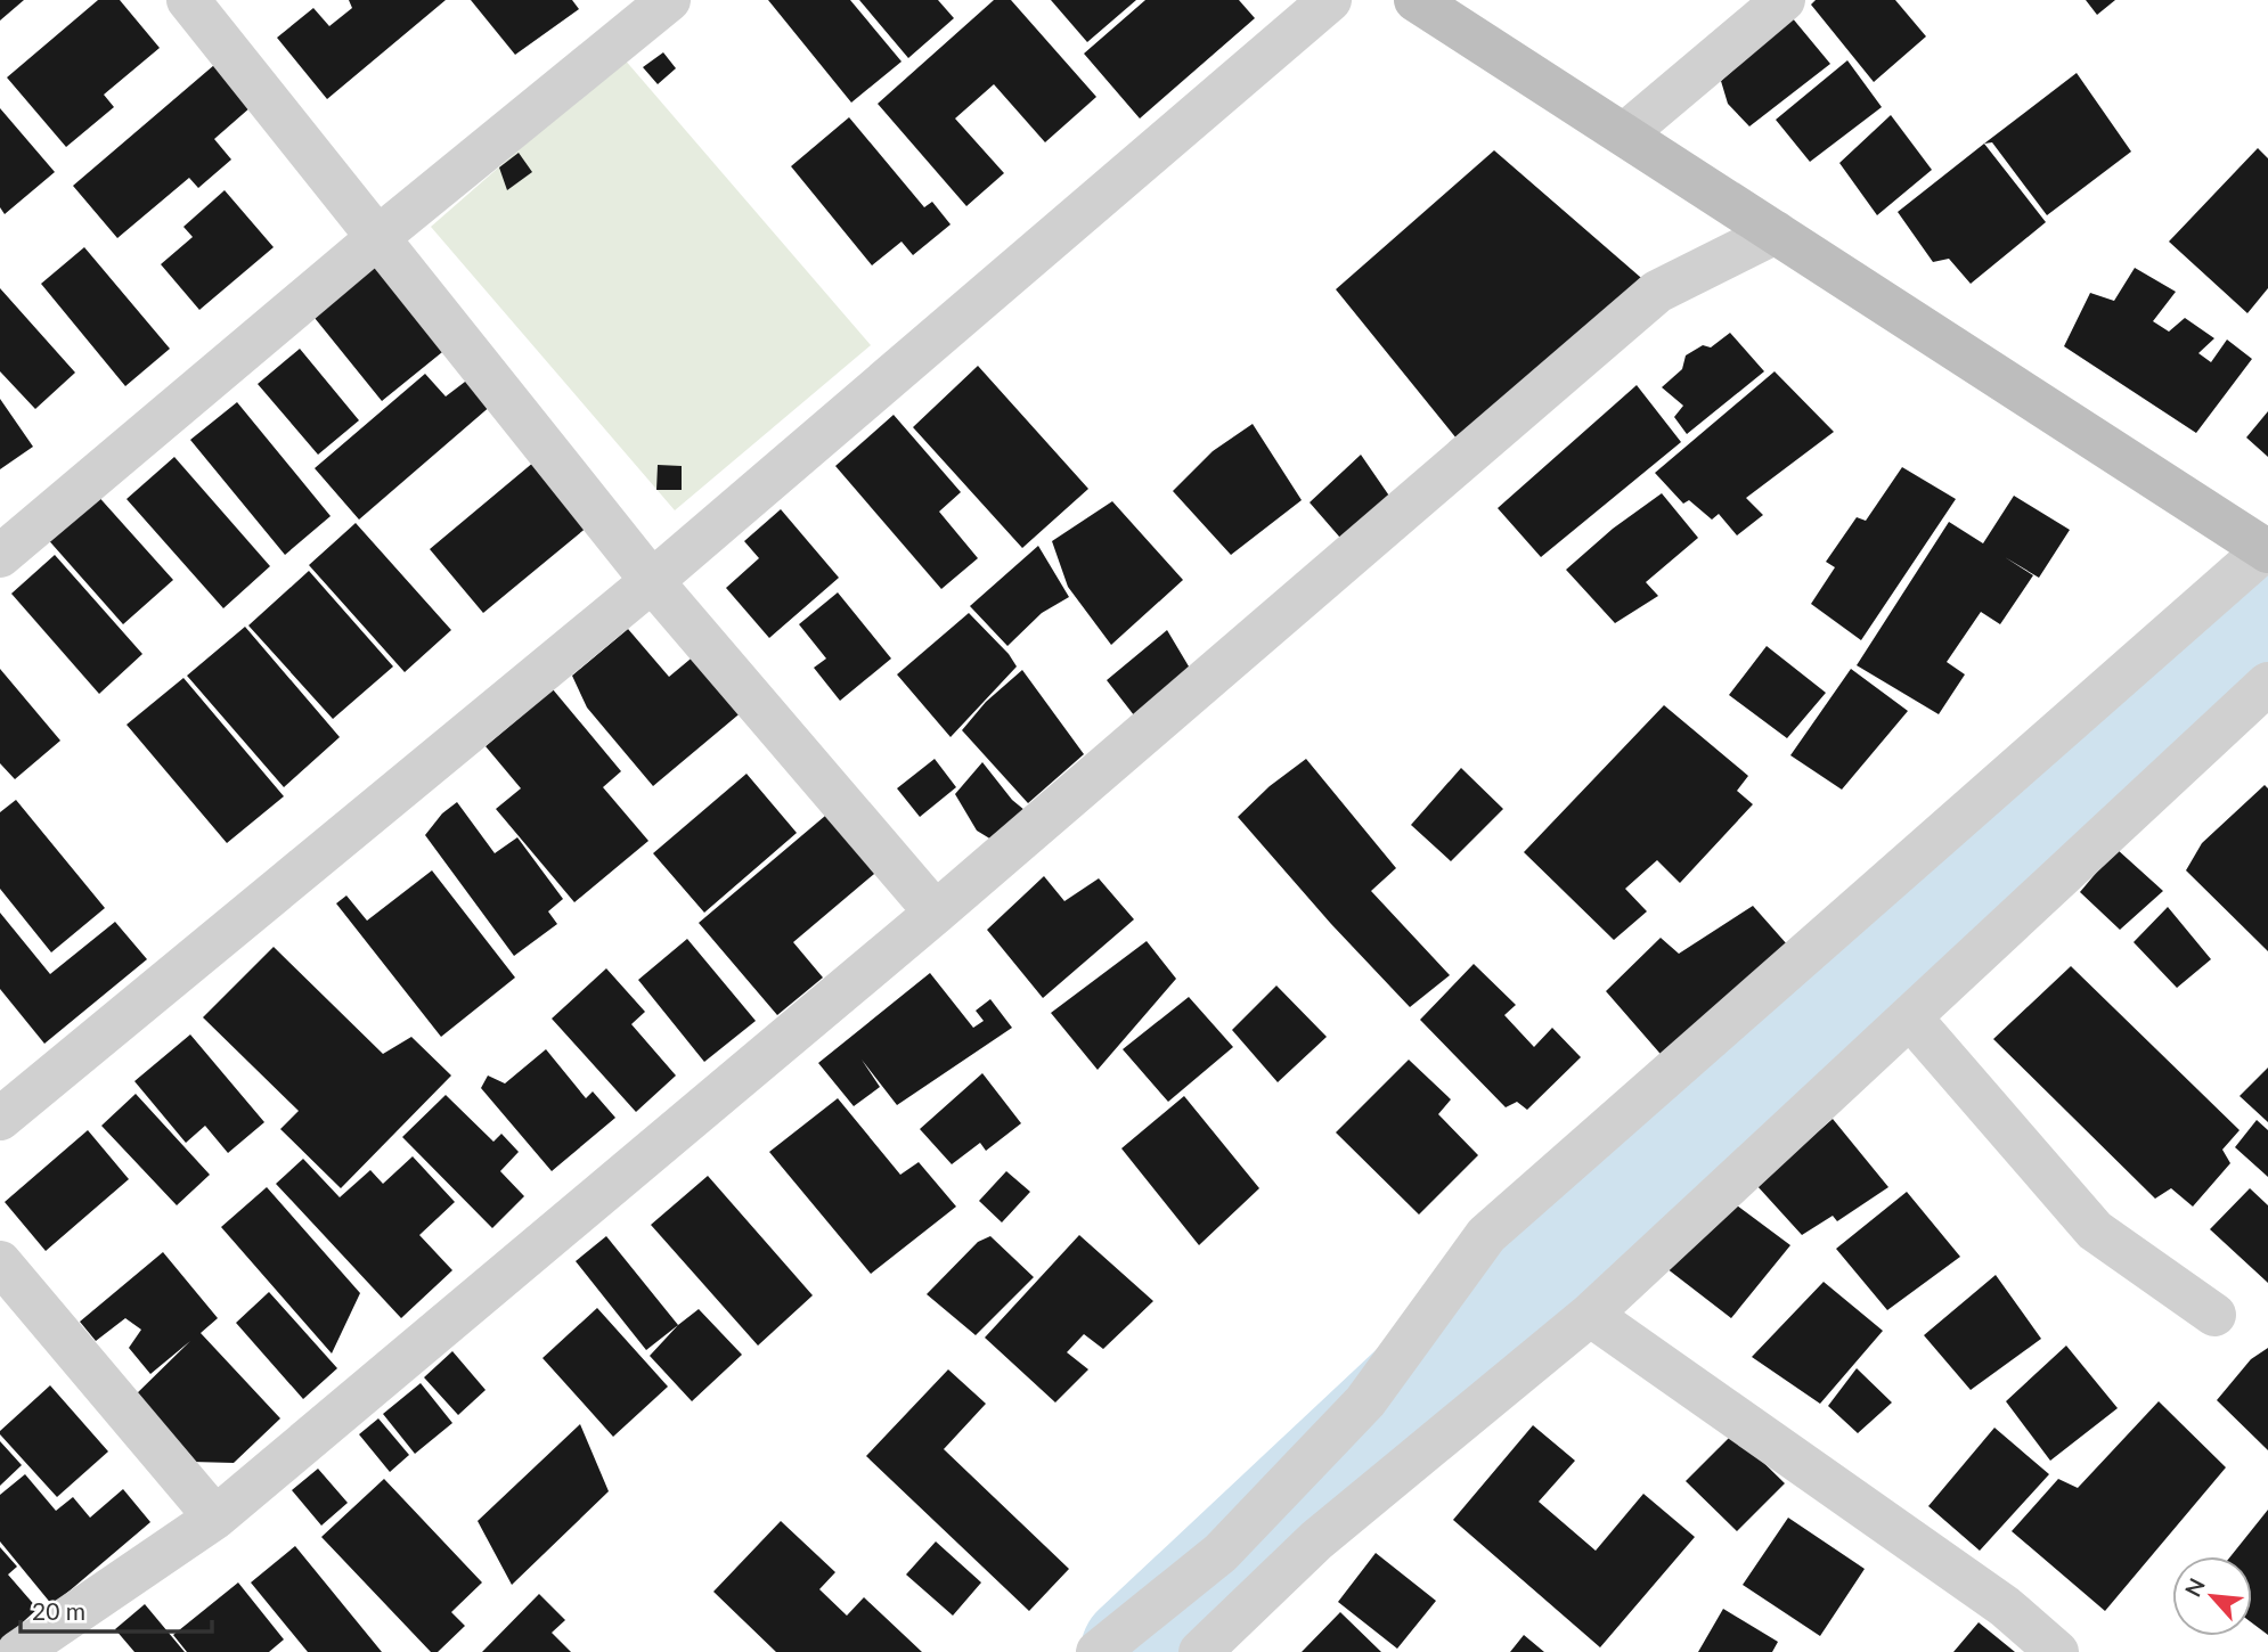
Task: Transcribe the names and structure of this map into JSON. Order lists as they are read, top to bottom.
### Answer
{
  "scale_bar": "20 m",
  "north": "top left"
}
